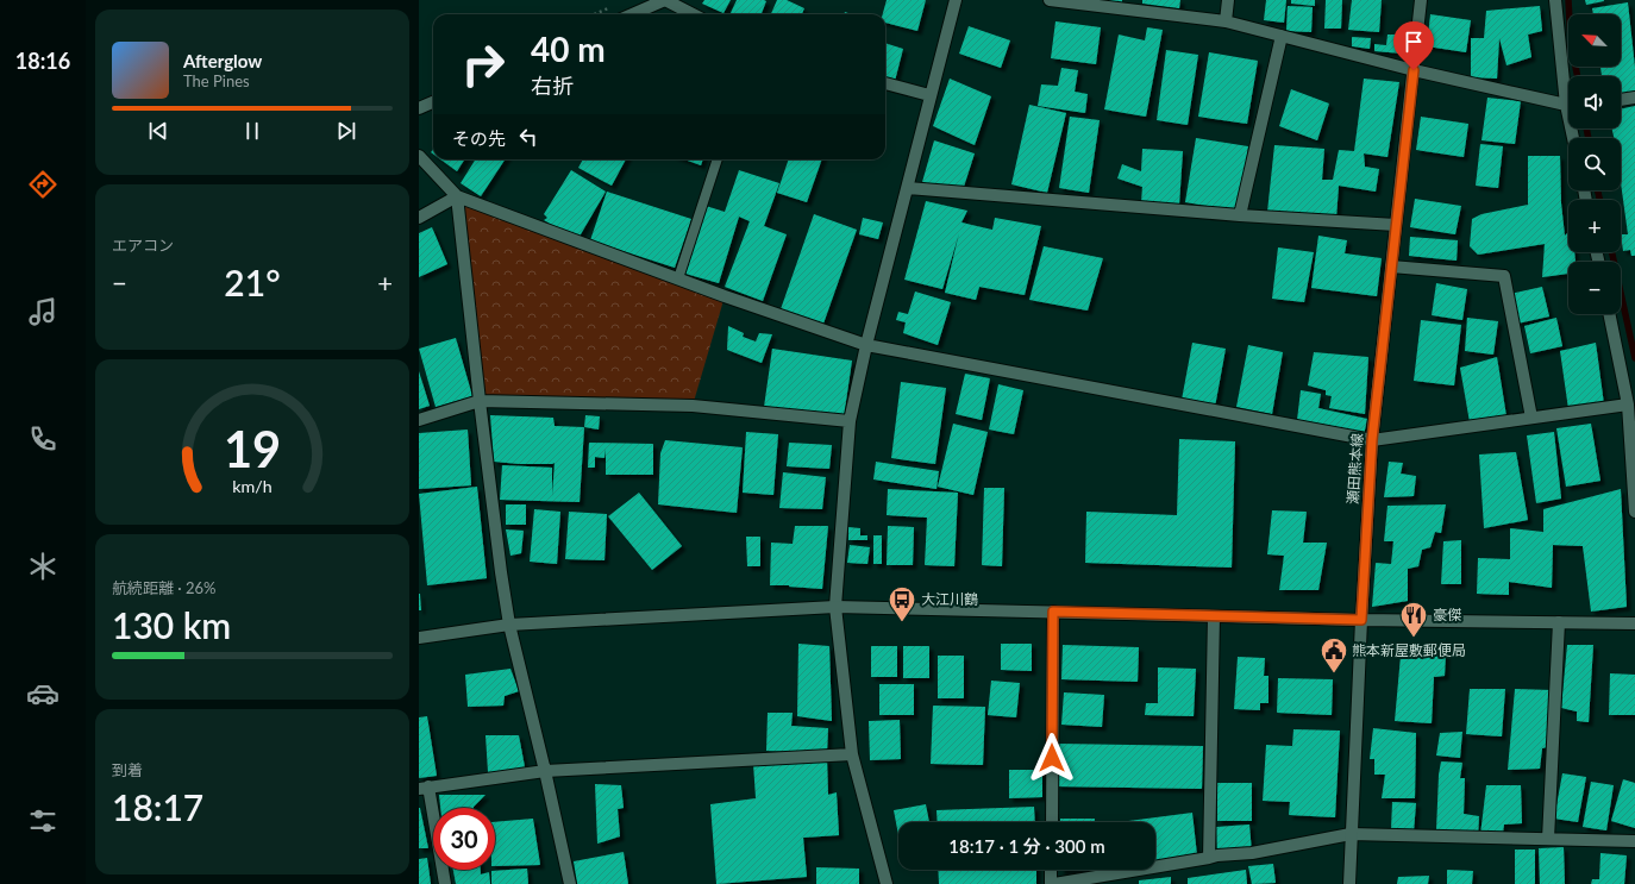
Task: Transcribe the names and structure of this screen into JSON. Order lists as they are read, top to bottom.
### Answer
{
  "streets": {
    "street": ["瀬田熊本線"]
  },
  "places": {
    "bus stop": ["大江川鶴"],
    "restaurant": ["豪傑"],
    "public building": ["熊本新屋敷郵便局"]
  },
  "north": "top left",
  "page": {
    "tabs": "18:16",
    "map_buttons": ["+", "−"],
    "turn": ["40 m", "右折"],
    "song": ["Afterglow", "The Pines"],
    "then": "その先",
    "tile": [
      "エアコン",
      ["航続距離 · 26%", "130 km"],
      ["到着", "18:17"]
    ],
    "heat": ["−", "21°", "+"],
    "limit": "30",
    "trip": "18:17 · 1 分 · 300 m",
    "gauge": ["19", "km/h"]
  }
}
